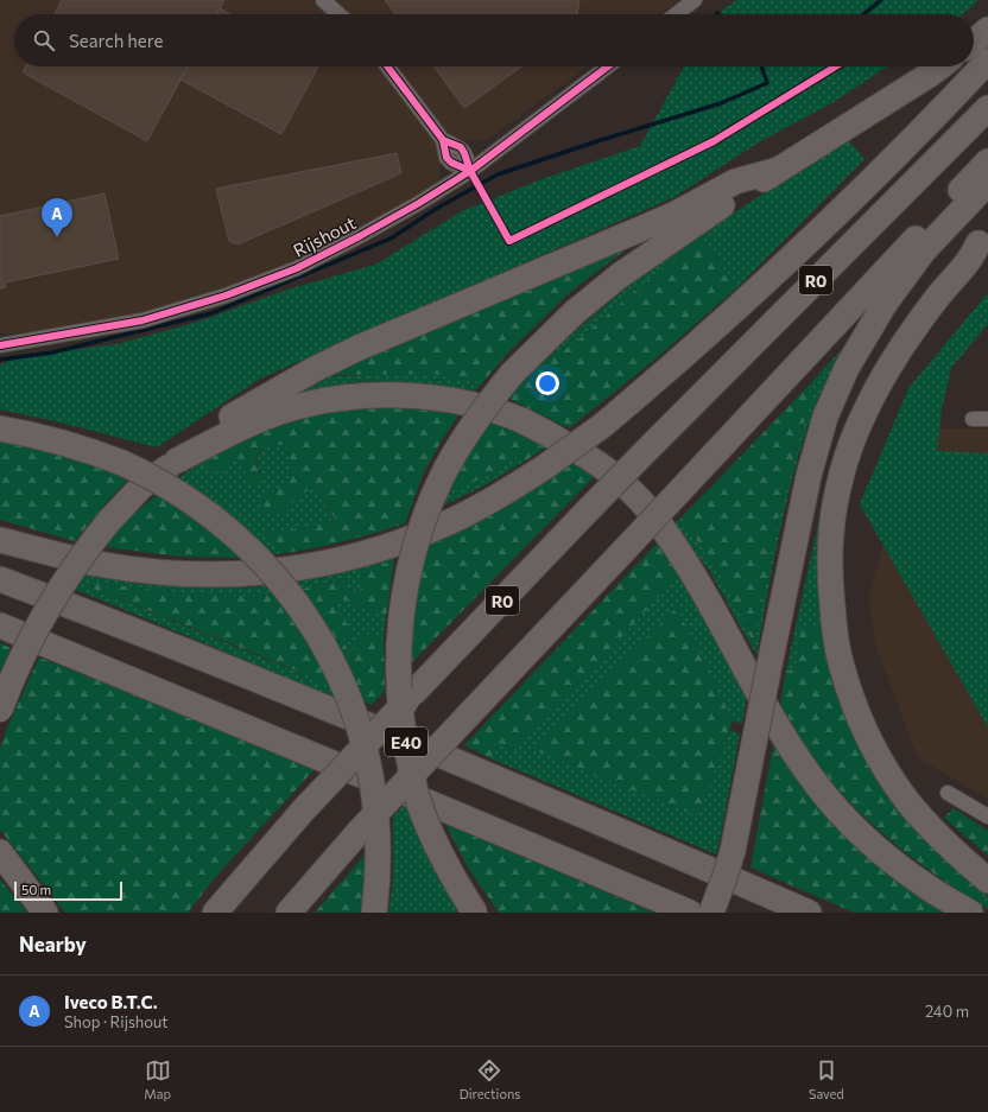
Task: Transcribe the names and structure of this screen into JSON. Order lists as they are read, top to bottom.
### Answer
{
  "streets": {
    "highway": ["R0", "E40"],
    "street": ["Rijshout"]
  },
  "scale_bar": "50 m",
  "page": {
    "search": "Search here",
    "pins": "A",
    "scale": "50 m",
    "heading": "Nearby",
    "list": [
      {
        "mark": "A",
        "name": "Iveco B.T.C.",
        "note": "Shop · Rijshout",
        "value": "240 m"
      }
    ],
    "nav": ["Map", "Directions", "Saved"]
  }
}
